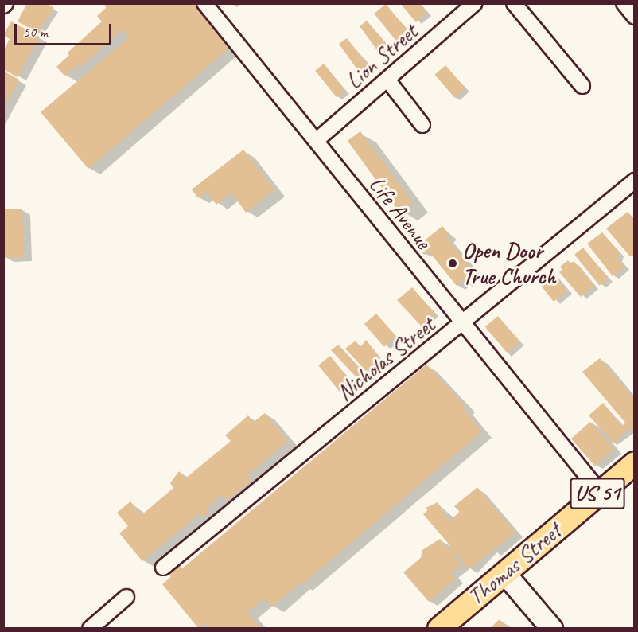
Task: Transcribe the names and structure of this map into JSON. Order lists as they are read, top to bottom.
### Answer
{
  "streets": {
    "main road": ["US 51", "Thomas Street"],
    "street": ["Lion Street", "Life Avenue", "Nicholas Street"]
  },
  "crossings": [
    ["Lion Street", "Life Avenue"],
    ["Life Avenue", "Nicholas Street"],
    ["Life Avenue", "Thomas Street"]
  ],
  "places": ["Open Door True Church"],
  "scale_bar": "50 m"
}
